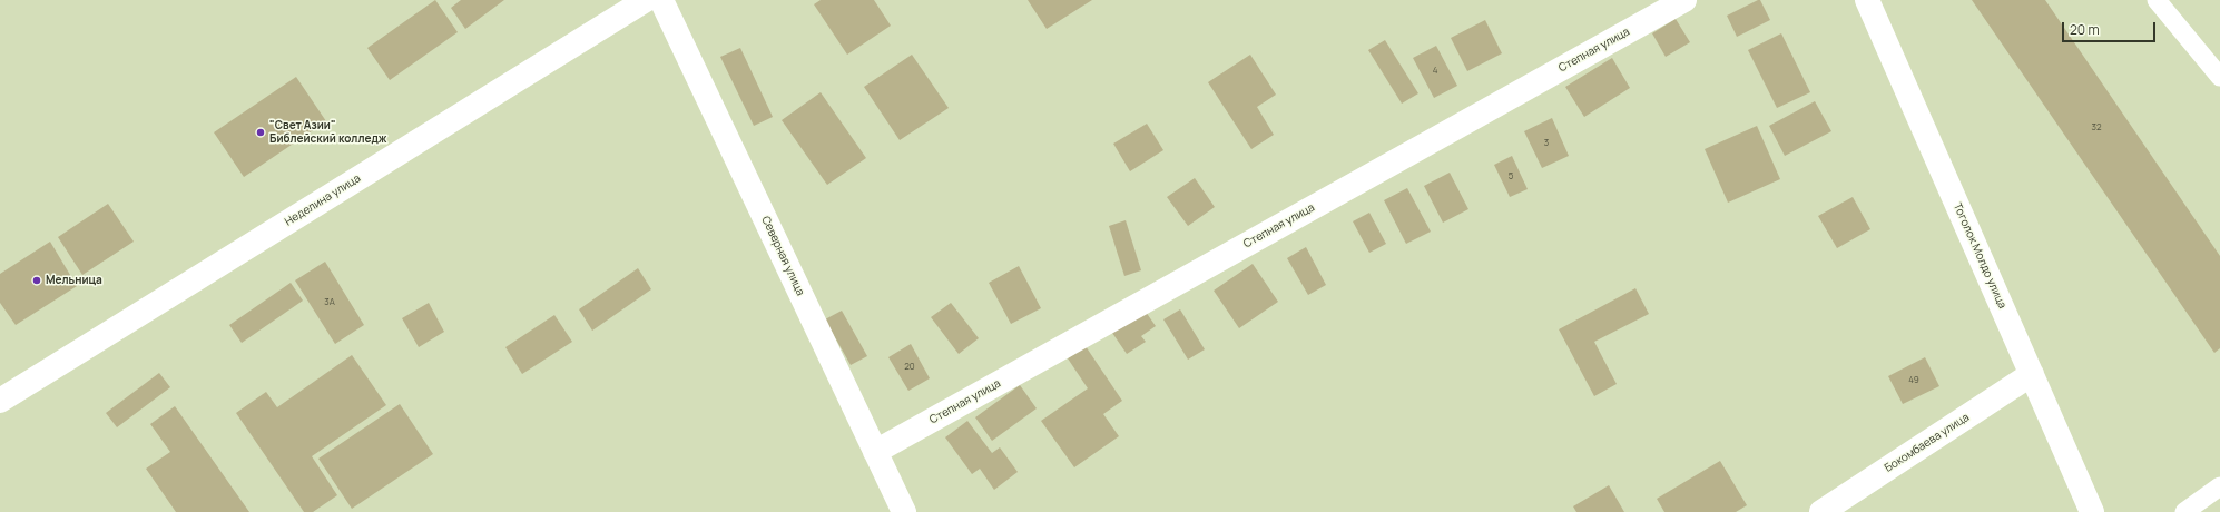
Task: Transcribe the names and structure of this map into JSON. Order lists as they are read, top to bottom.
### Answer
{
  "streets": {
    "street": [
      "Степная улица",
      "Неделина улица",
      "Северная улица",
      "Тоголок Молдо улица",
      "Бокомбаева улица"
    ]
  },
  "crossings": [
    ["Степная улица", "Северная улица"],
    ["Тоголок Молдо улица", "Бокомбаева улица"]
  ],
  "places": ["\"Свет Азии\" Библейский колледж", "Мельница"],
  "house_numbers": [
    "4",
    "32",
    "3",
    "5",
    "3А",
    "20",
    "49"
  ],
  "scale_bar": "20 m"
}
